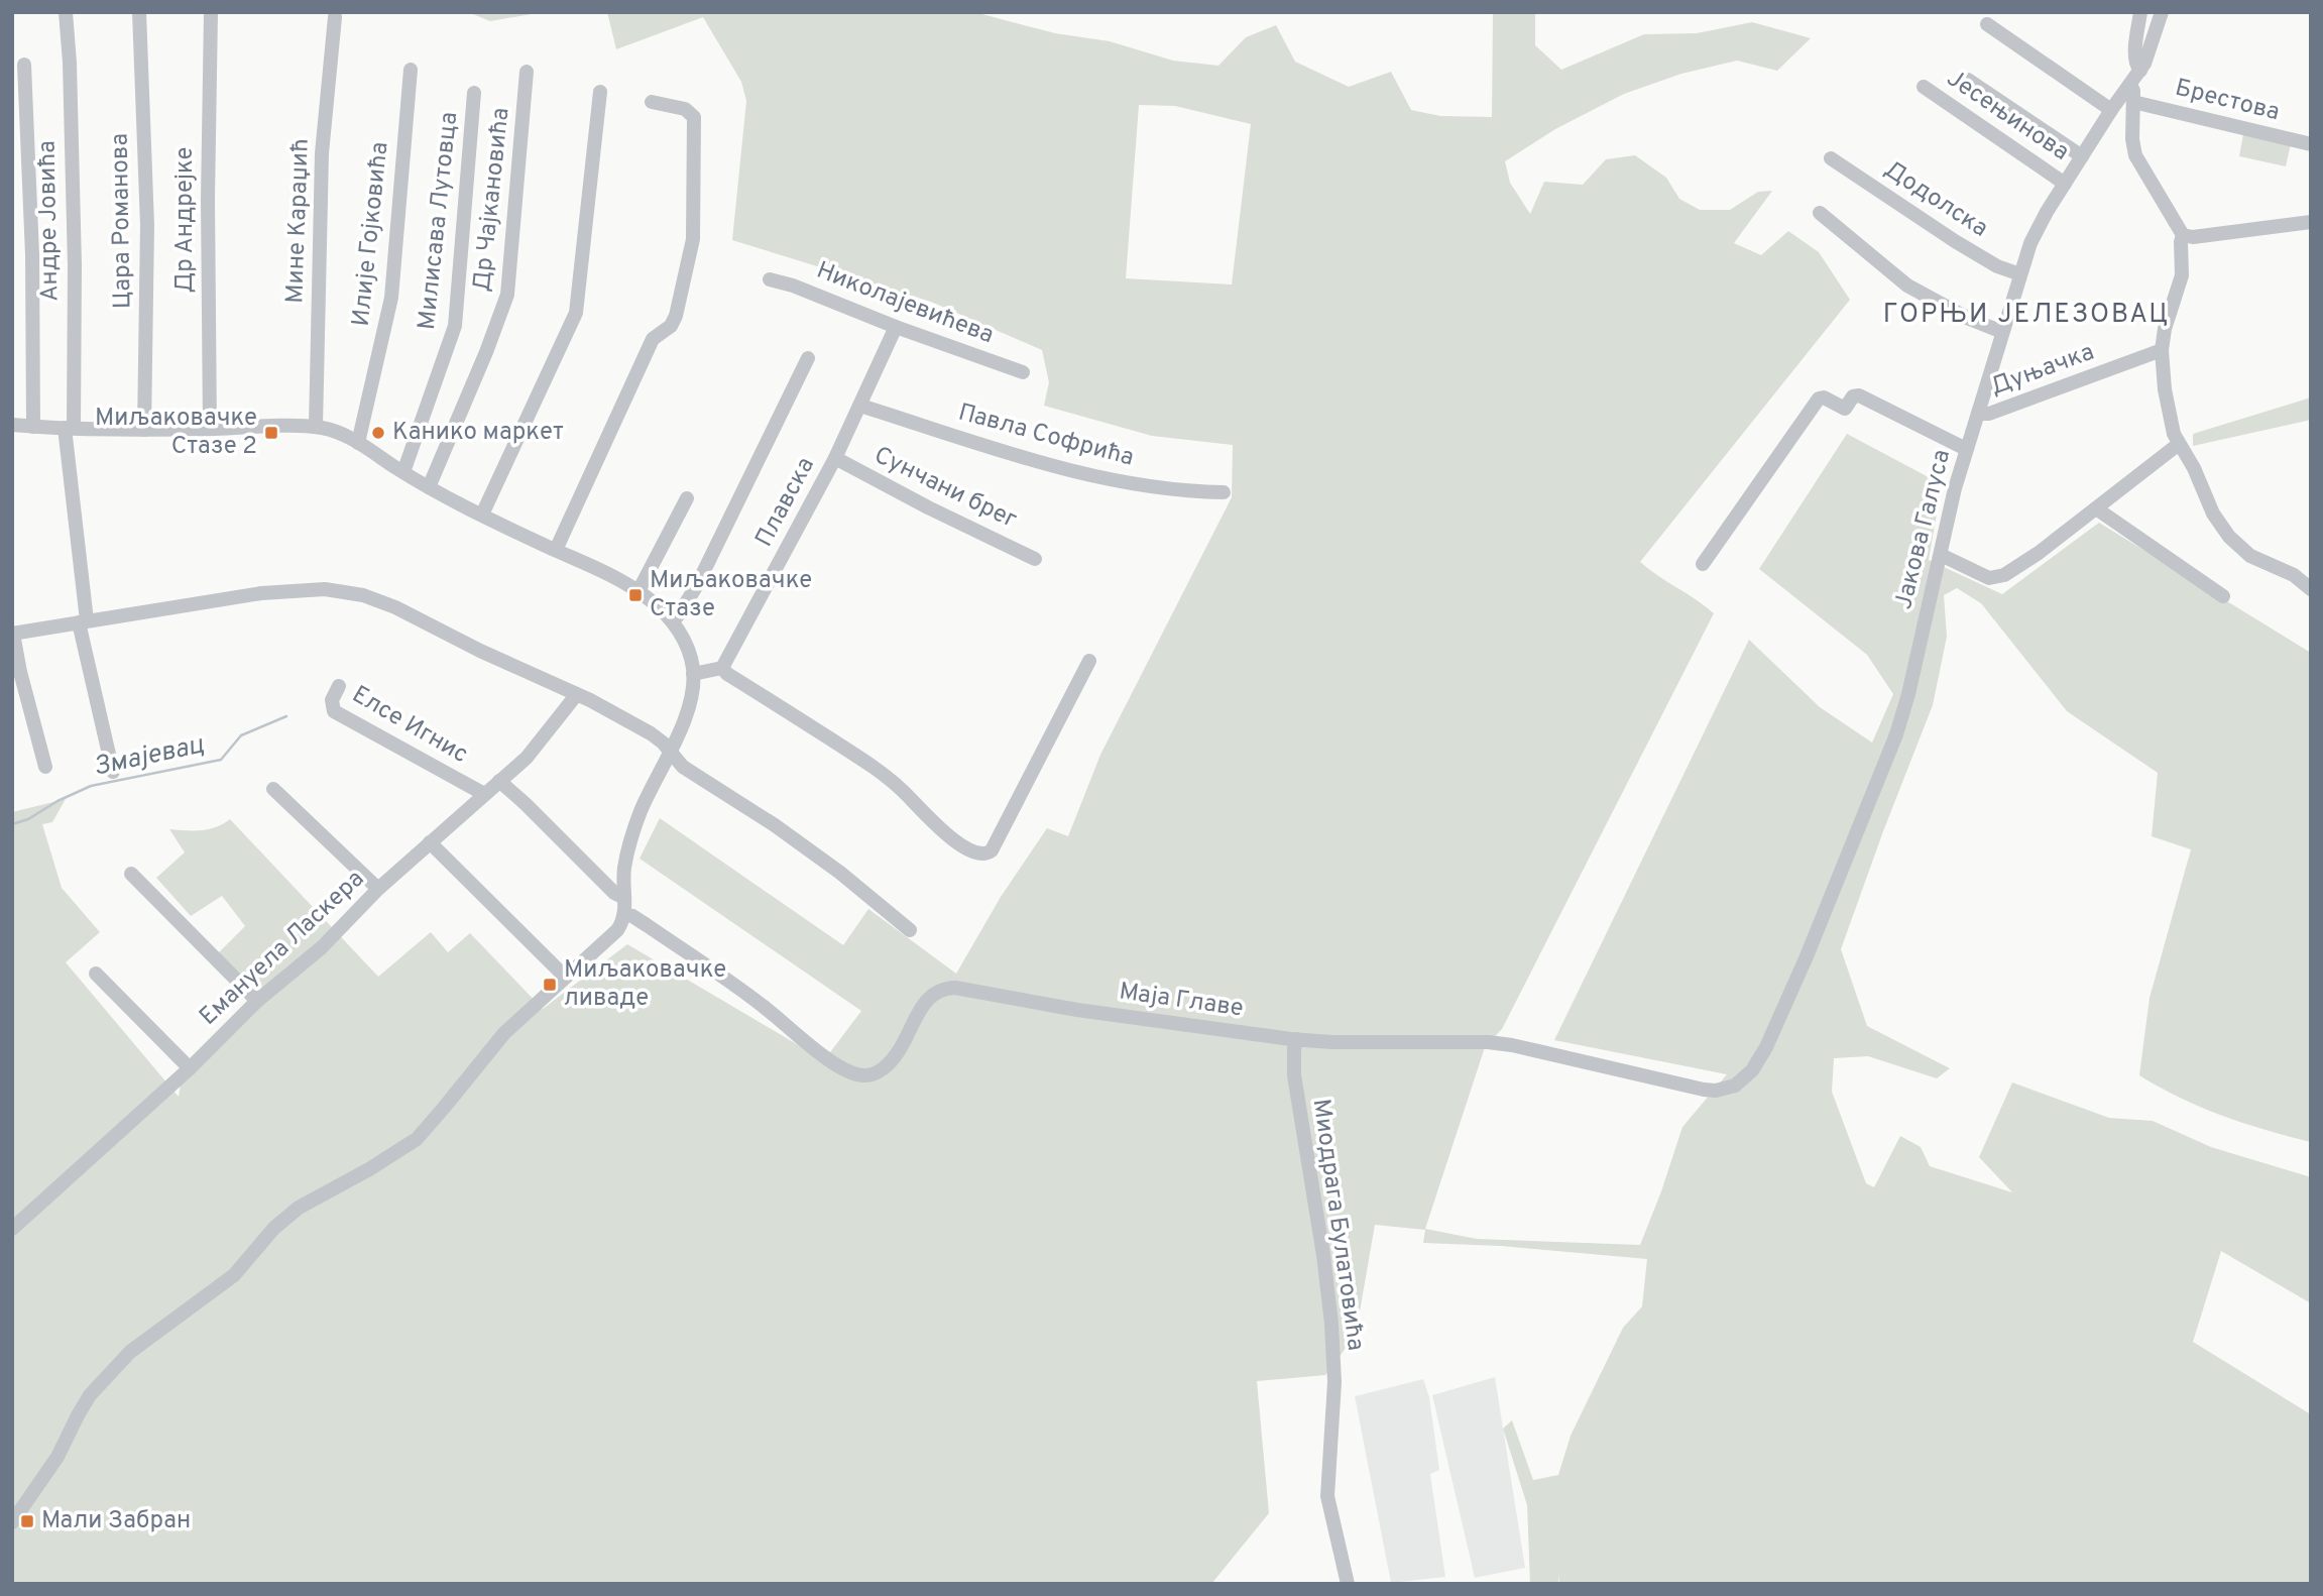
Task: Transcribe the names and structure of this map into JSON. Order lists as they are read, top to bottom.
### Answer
{
  "streets": {
    "street": [
      "Брестова",
      "Јесењинова",
      "Др Чајкановића",
      "Додолска",
      "Др Андрејке",
      "Андре Јовића",
      "Цара Романова",
      "Мине Караџић",
      "Милисава Лутовца",
      "Илије Гојковића",
      "Николајевићева",
      "Дуњачка",
      "Павла Софрића",
      "Сунчани брег",
      "Плавска",
      "Јакова Галуса",
      "Елсе Игнис",
      "Емануела Ласкера",
      "Маја Главе",
      "Миодрага Булатовића"
    ]
  },
  "crossings": [
    ["Јесењинова", "Јакова Галуса"],
    ["Додолска", "Јакова Галуса"],
    ["Николајевићева", "Плавска"],
    ["Дуњачка", "Јакова Галуса"],
    ["Павла Софрића", "Плавска"],
    ["Сунчани брег", "Плавска"],
    ["Јакова Галуса", "Маја Главе"],
    ["Елсе Игнис", "Емануела Ласкера"],
    ["Маја Главе", "Миодрага Булатовића"]
  ],
  "districts": ["ГОРЊИ ЈЕЛЕЗОВАЦ"],
  "water": ["Змајевац"],
  "places": {
    "transit": [
      "Миљаковачке Стазе 2",
      "Миљаковачке Стазе",
      "Миљаковачке ливаде",
      "Мали Забран"
    ],
    "other": ["Канико маркет"]
  }
}
